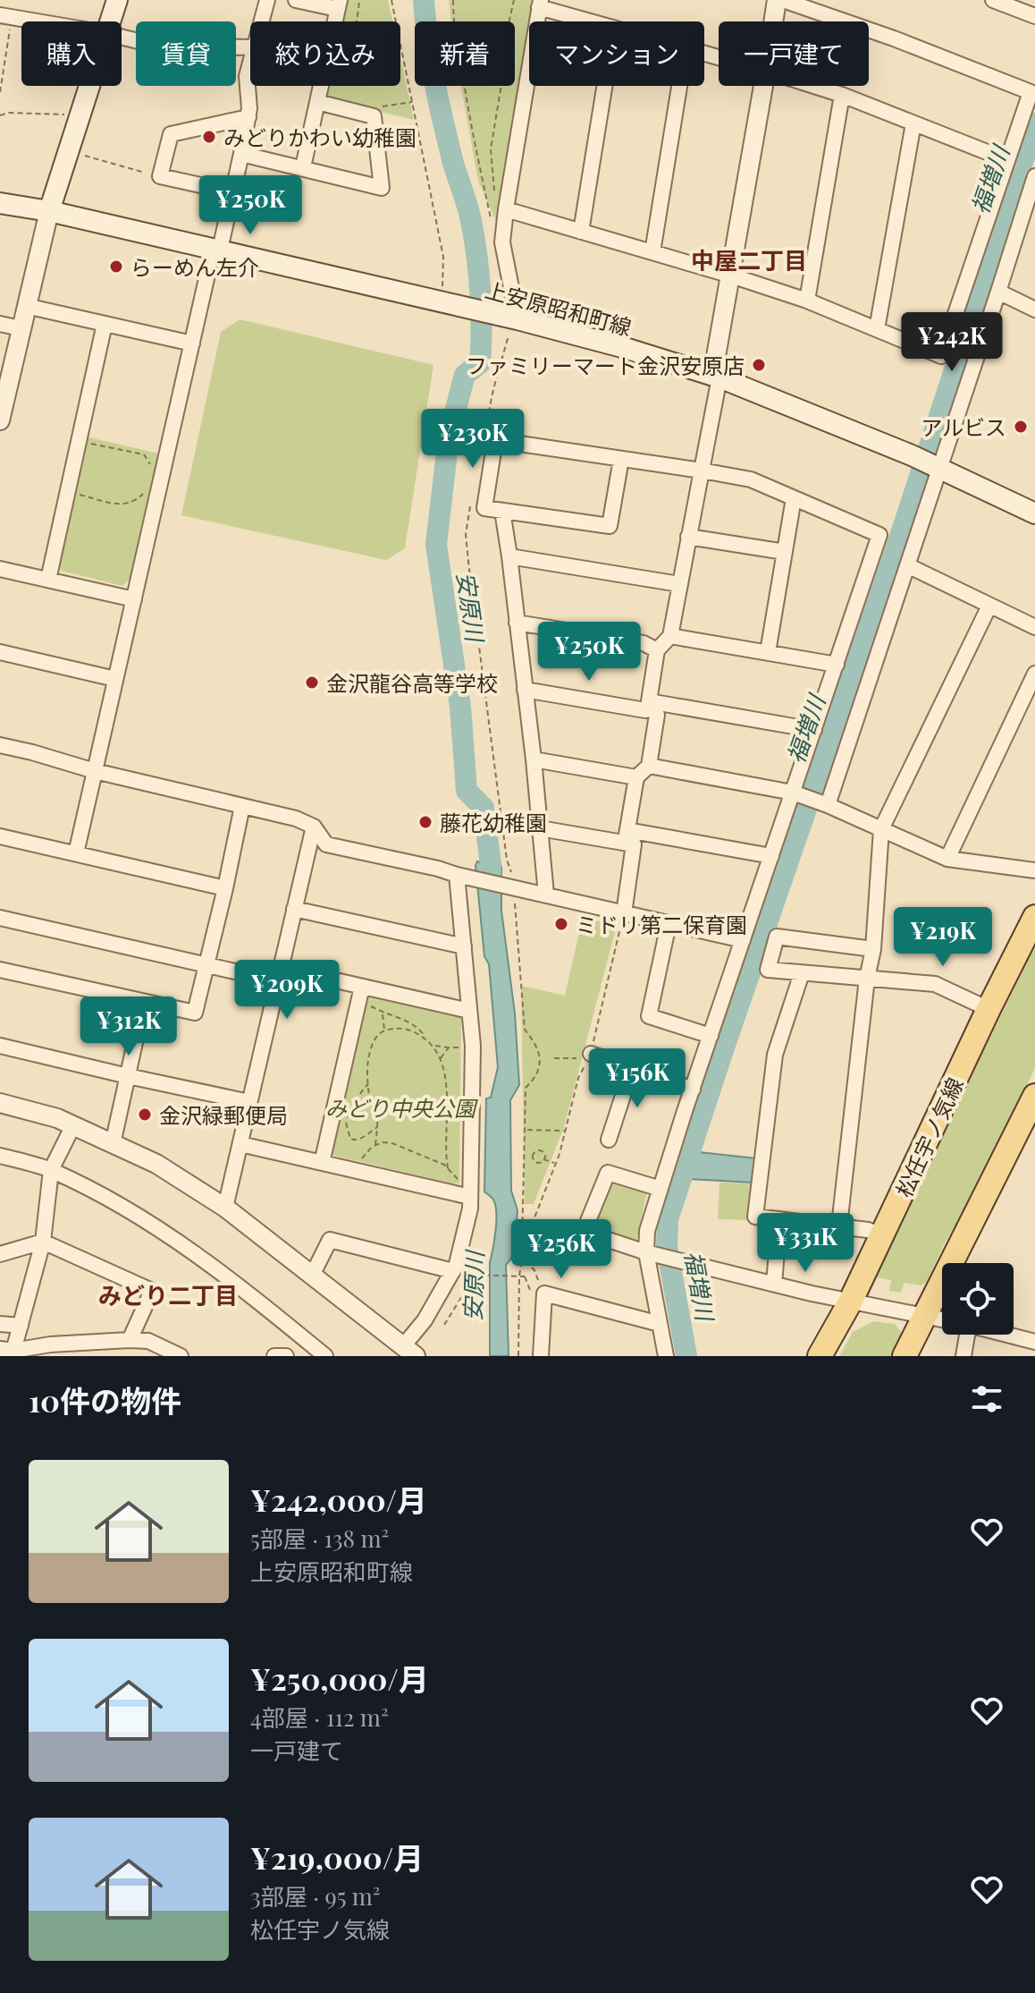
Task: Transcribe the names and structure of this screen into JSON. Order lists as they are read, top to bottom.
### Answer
{
  "streets": {
    "main road": ["上安原昭和町線", "松任宇ノ気線"]
  },
  "districts": ["中屋二丁目", "みどり二丁目"],
  "water": ["福増川", "安原川"],
  "parks": ["みどり中央公園"],
  "places": [
    "みどりかわい幼稚園",
    "らーめん左介",
    "ファミリーマート金沢安原店",
    "アルビス",
    "金沢龍谷高等学校",
    "藤花幼稚園",
    "ミドリ第二保育園",
    "金沢緑郵便局"
  ],
  "page": {
    "chip": [
      "購入",
      "賃貸",
      "絞り込み",
      "新着",
      "マンション",
      "一戸建て"
    ],
    "price": [
      "¥250K",
      "¥242K",
      "¥230K",
      "¥250K",
      "¥219K",
      "¥209K",
      "¥312K",
      "¥156K",
      "¥331K",
      "¥256K"
    ],
    "heading": "10件の物件",
    "list": [
      {
        "name": "¥242,000/月",
        "note": "5部屋 · 138 m² · 上安原昭和町線"
      },
      {
        "name": "¥250,000/月",
        "note": "4部屋 · 112 m² · 一戸建て"
      },
      {
        "name": "¥219,000/月",
        "note": "3部屋 · 95 m² · 松任宇ノ気線"
      }
    ]
  }
}
